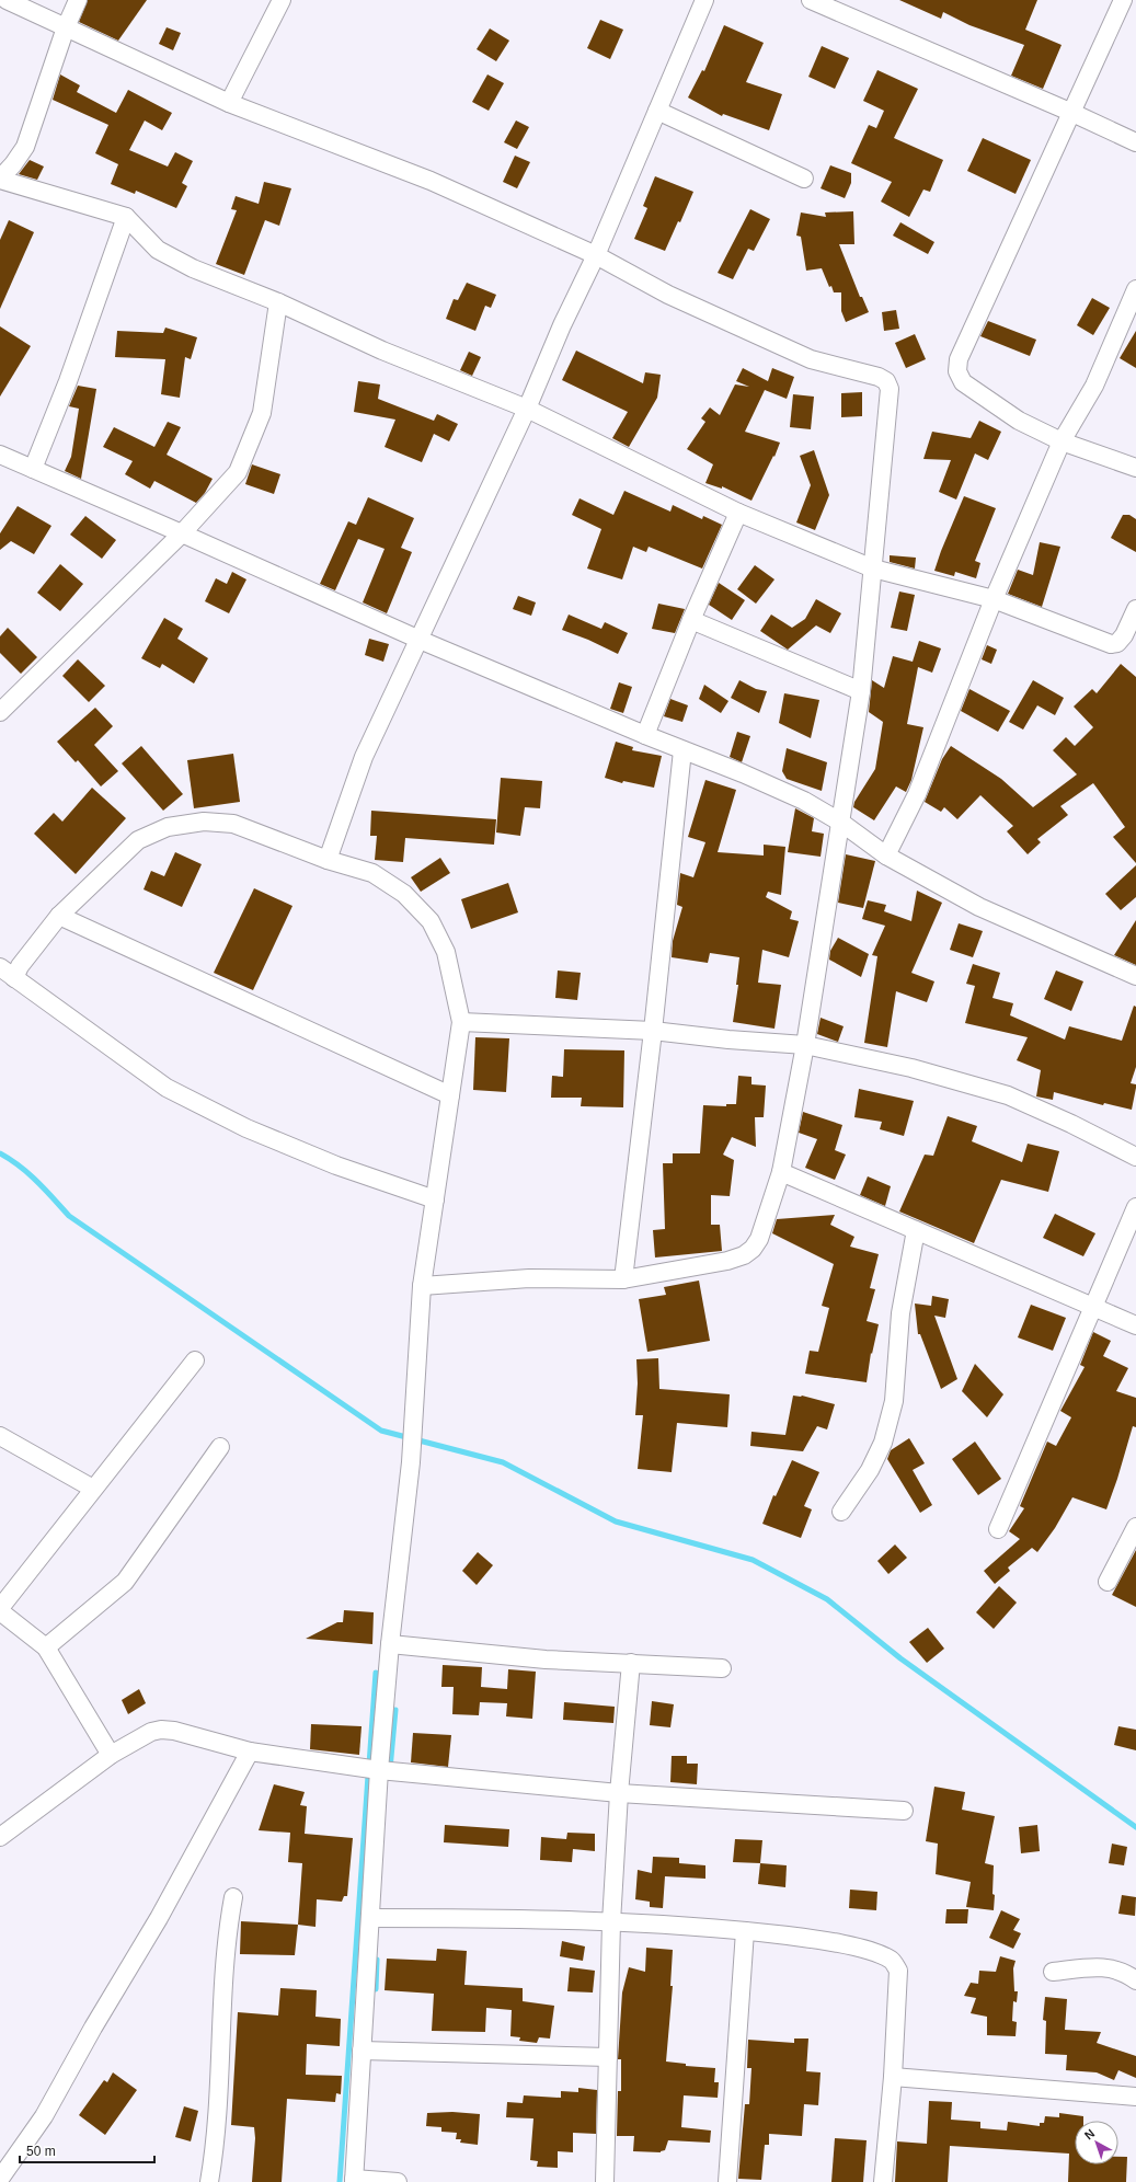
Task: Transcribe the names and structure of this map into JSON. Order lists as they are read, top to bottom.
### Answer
{
  "scale_bar": "50 m",
  "north": "top left"
}
